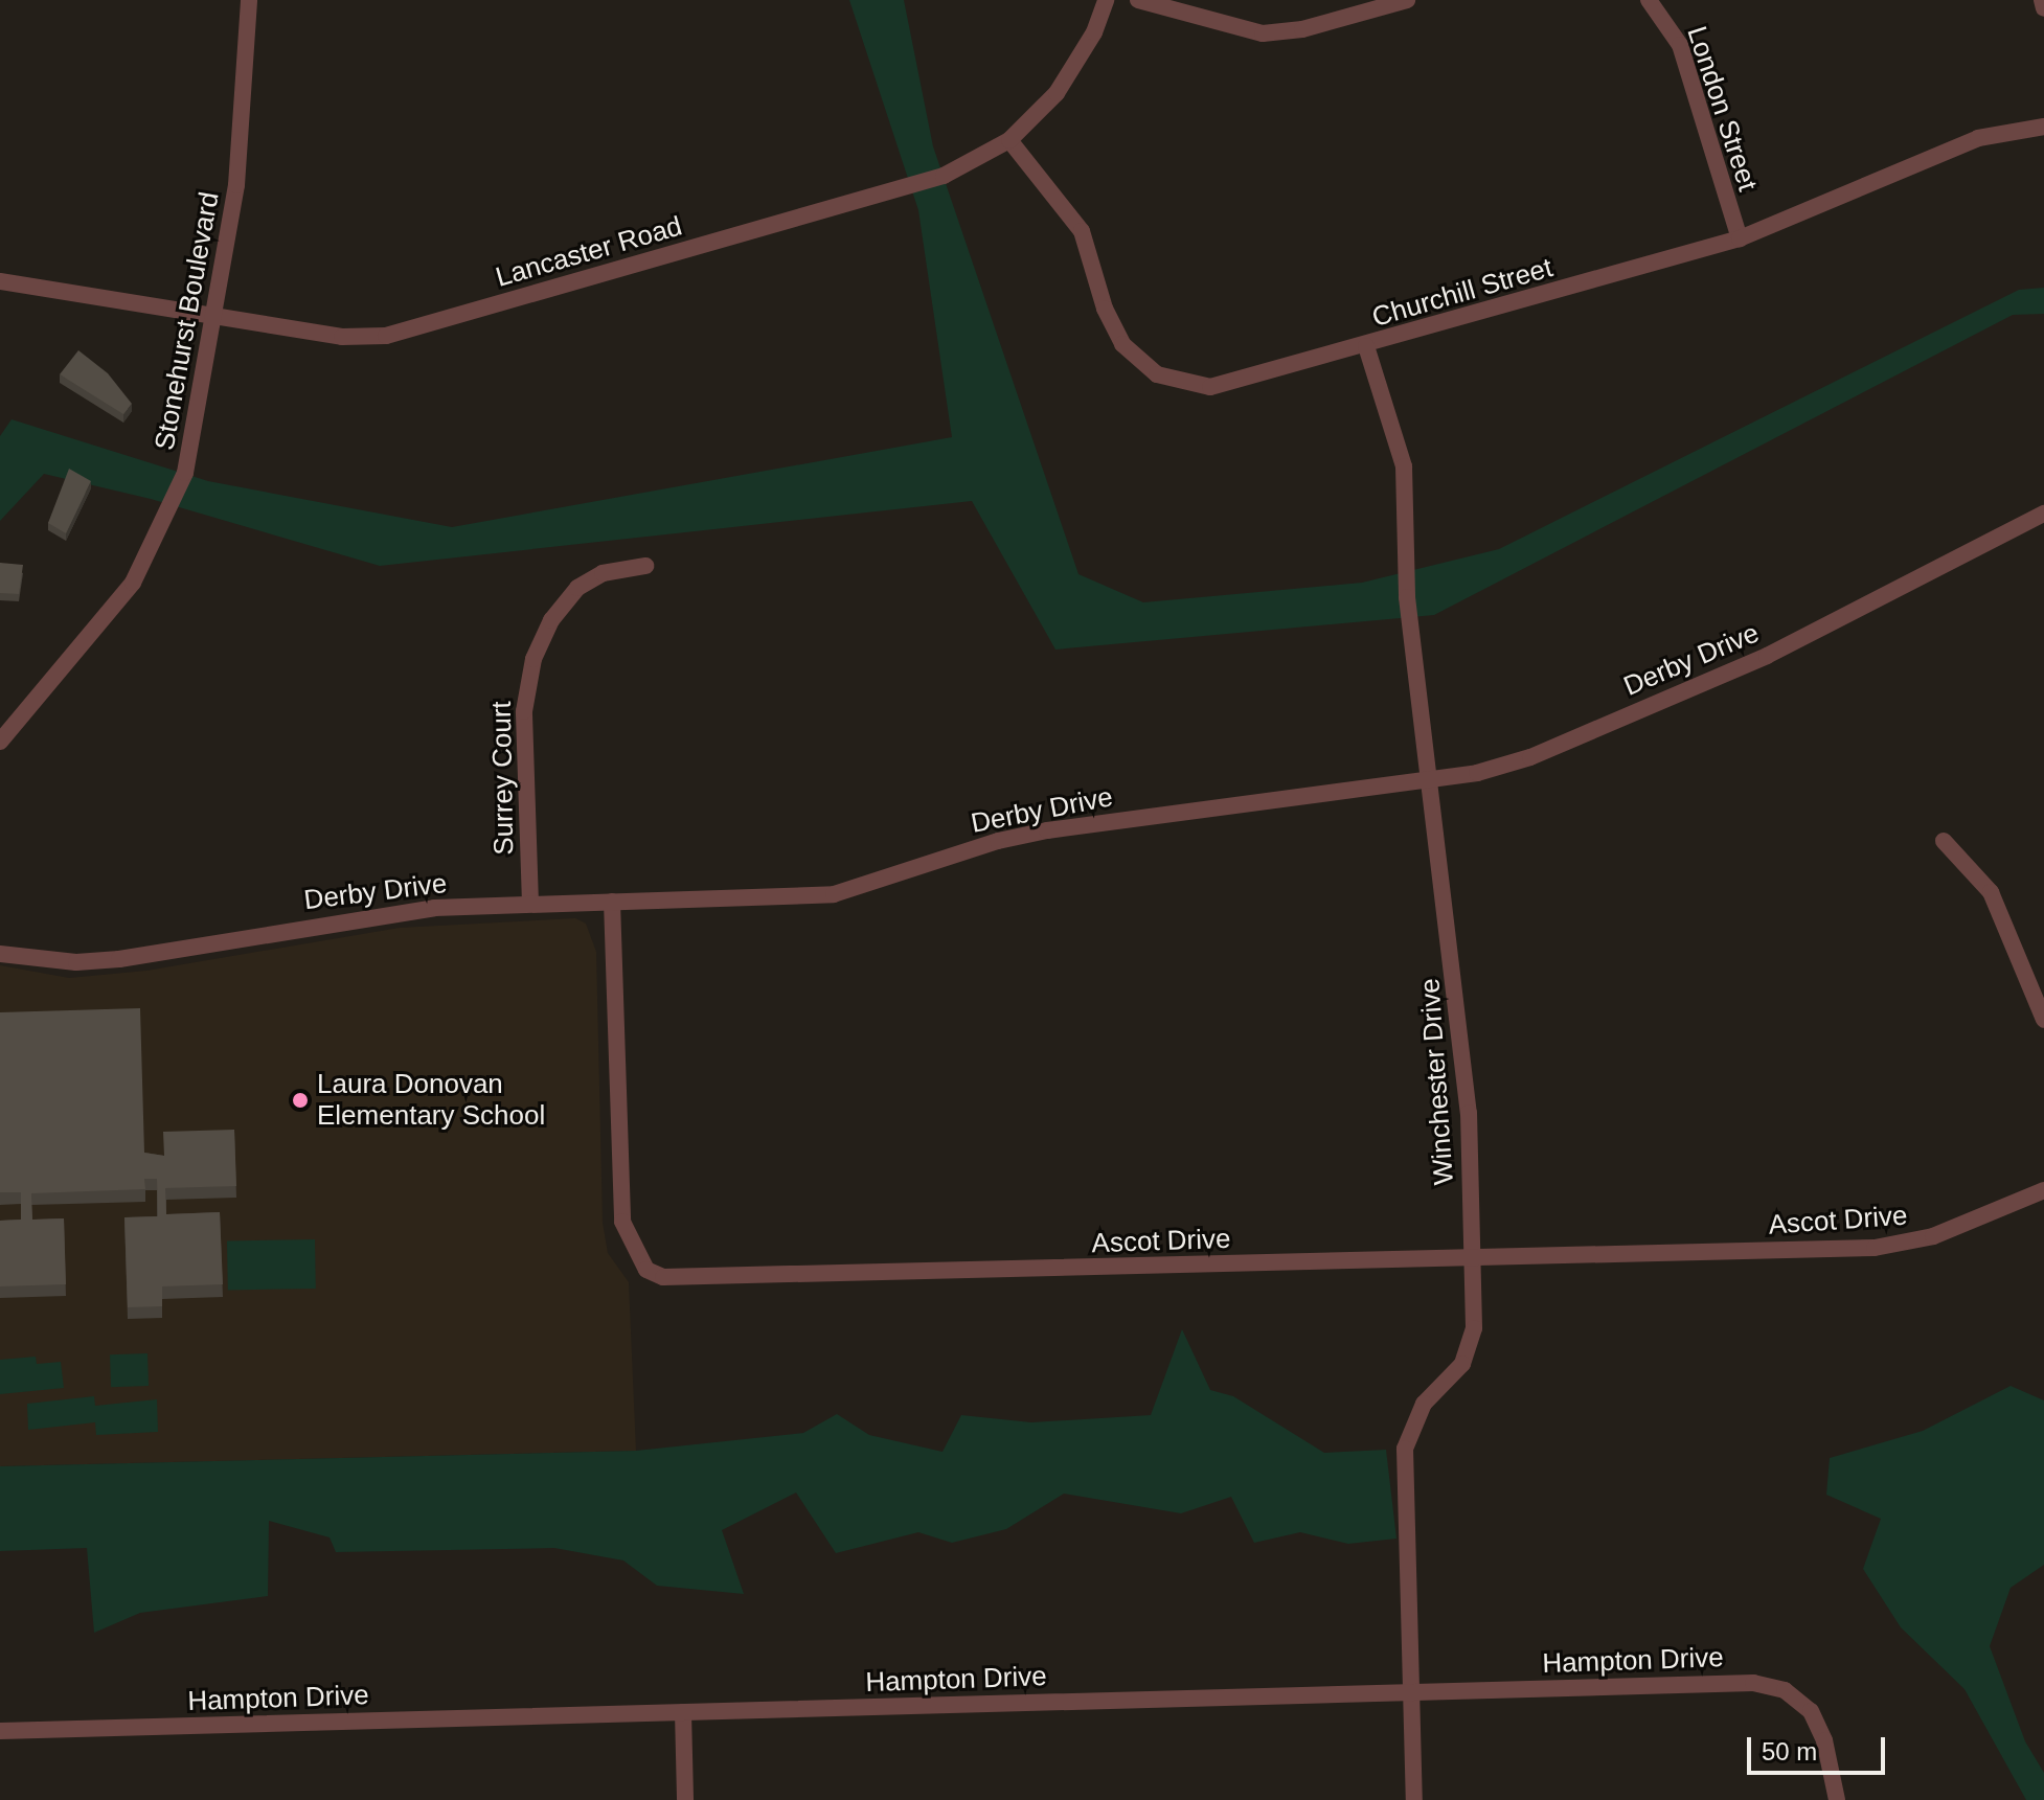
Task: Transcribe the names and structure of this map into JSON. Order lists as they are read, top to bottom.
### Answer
{
  "streets": {
    "street": [
      "London Street",
      "Lancaster Road",
      "Churchill Street",
      "Stonehurst Boulevard",
      "Derby Drive",
      "Surrey Court",
      "Winchester Drive",
      "Ascot Drive",
      "Hampton Drive"
    ]
  },
  "crossings": [
    ["London Street", "Churchill Street"],
    ["Lancaster Road", "Churchill Street"],
    ["Lancaster Road", "Stonehurst Boulevard"],
    ["Churchill Street", "Winchester Drive"],
    ["Derby Drive", "Surrey Court"],
    ["Derby Drive", "Winchester Drive"],
    ["Derby Drive", "Ascot Drive"],
    ["Winchester Drive", "Ascot Drive"],
    ["Winchester Drive", "Hampton Drive"]
  ],
  "places": ["Laura Donovan Elementary School"],
  "scale_bar": "50 m"
}
